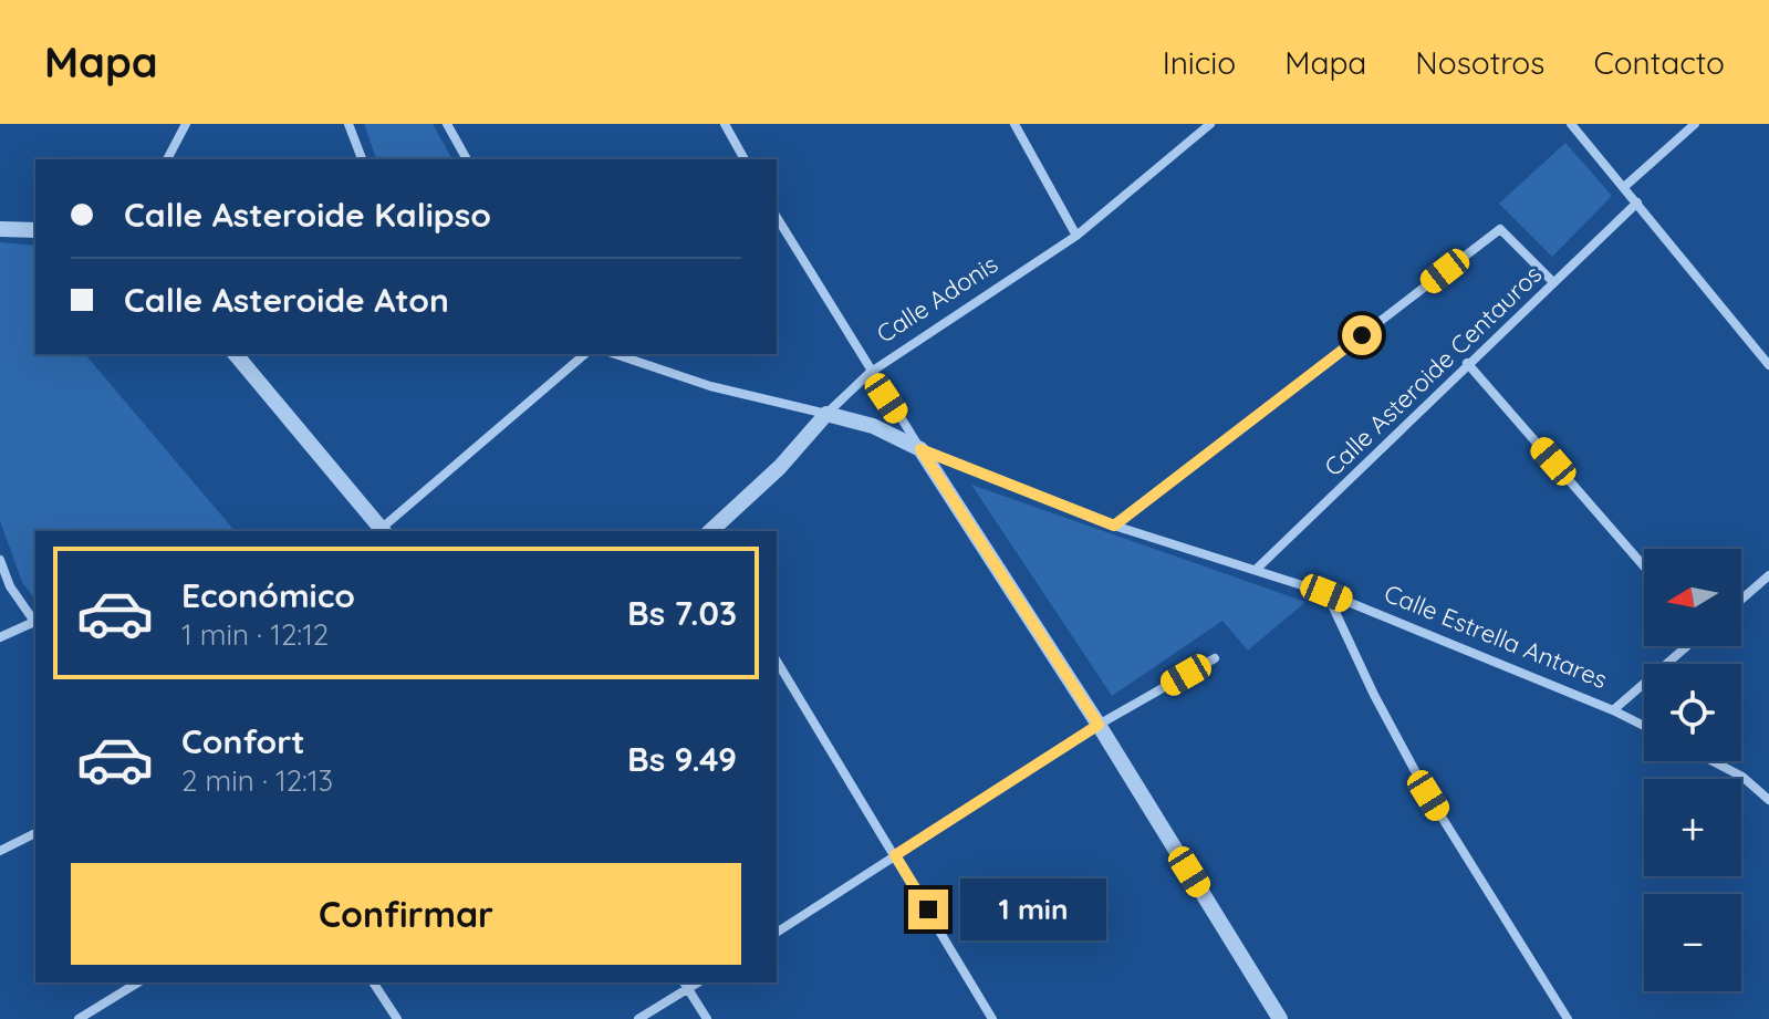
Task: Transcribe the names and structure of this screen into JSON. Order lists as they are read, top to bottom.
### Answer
{
  "streets": {
    "street": ["Calle Adonis", "Calle Asteroide Centauros", "Calle Estrella Antares"]
  },
  "crossings": [
    ["Calle Adonis", "Calle Estrella Antares"],
    ["Calle Asteroide Centauros", "Calle Estrella Antares"]
  ],
  "north": "left",
  "page": {
    "header": "Mapa",
    "nav": [
      "Inicio",
      "Mapa",
      "Nosotros",
      "Contacto"
    ],
    "banner": ["Calle Asteroide Kalipso", "Calle Asteroide Aton"],
    "list": [
      {
        "name": "Económico",
        "note": "1 min · 12:12",
        "value": "Bs 7.03"
      },
      {
        "name": "Confort",
        "note": "2 min · 12:13",
        "value": "Bs 9.49"
      }
    ],
    "map_buttons": ["+", "−"],
    "buttons": "Confirmar",
    "bubble": "1 min"
  }
}
